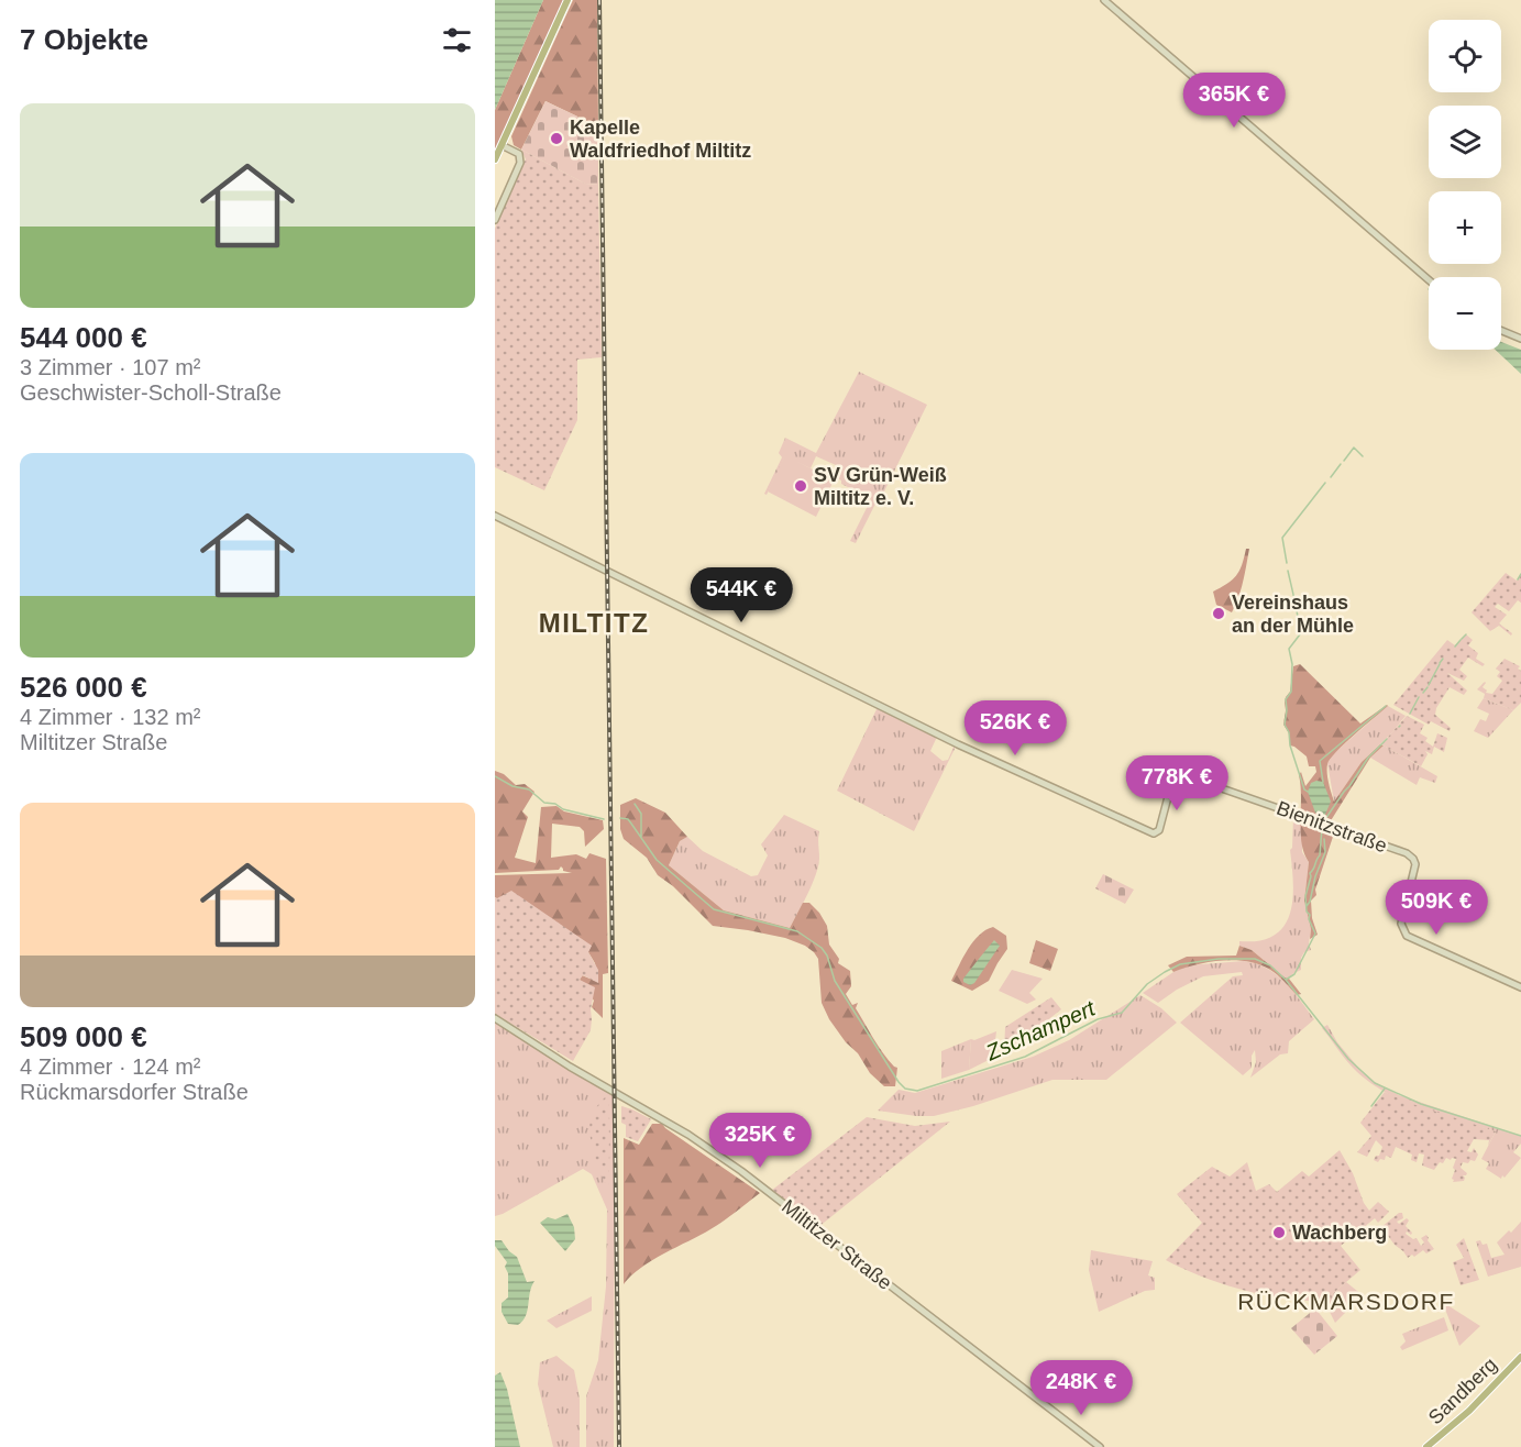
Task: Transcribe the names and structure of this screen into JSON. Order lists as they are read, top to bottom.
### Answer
{
  "streets": {
    "main road": ["Sandberg"],
    "street": ["Bienitzstraße", "Miltitzer Straße"]
  },
  "districts": ["MILTITZ", "RÜCKMARSDORF"],
  "water": ["Zschampert"],
  "places": [
    "Kapelle Waldfriedhof Miltitz",
    "SV Grün-Weiß Miltitz e. V.",
    "Vereinshaus an der Mühle",
    "Wachberg"
  ],
  "page": {
    "heading": "7 Objekte",
    "map_buttons": ["+", "−"],
    "price": [
      "365K €",
      "544K €",
      "526K €",
      "778K €",
      "509K €",
      "325K €",
      "248K €"
    ],
    "list": [
      {
        "name": "544 000 €",
        "note": "3 Zimmer · 107 m² · Geschwister-Scholl-Straße"
      },
      {
        "name": "526 000 €",
        "note": "4 Zimmer · 132 m² · Miltitzer Straße"
      },
      {
        "name": "509 000 €",
        "note": "4 Zimmer · 124 m² · Rückmarsdorfer Straße"
      }
    ]
  }
}
